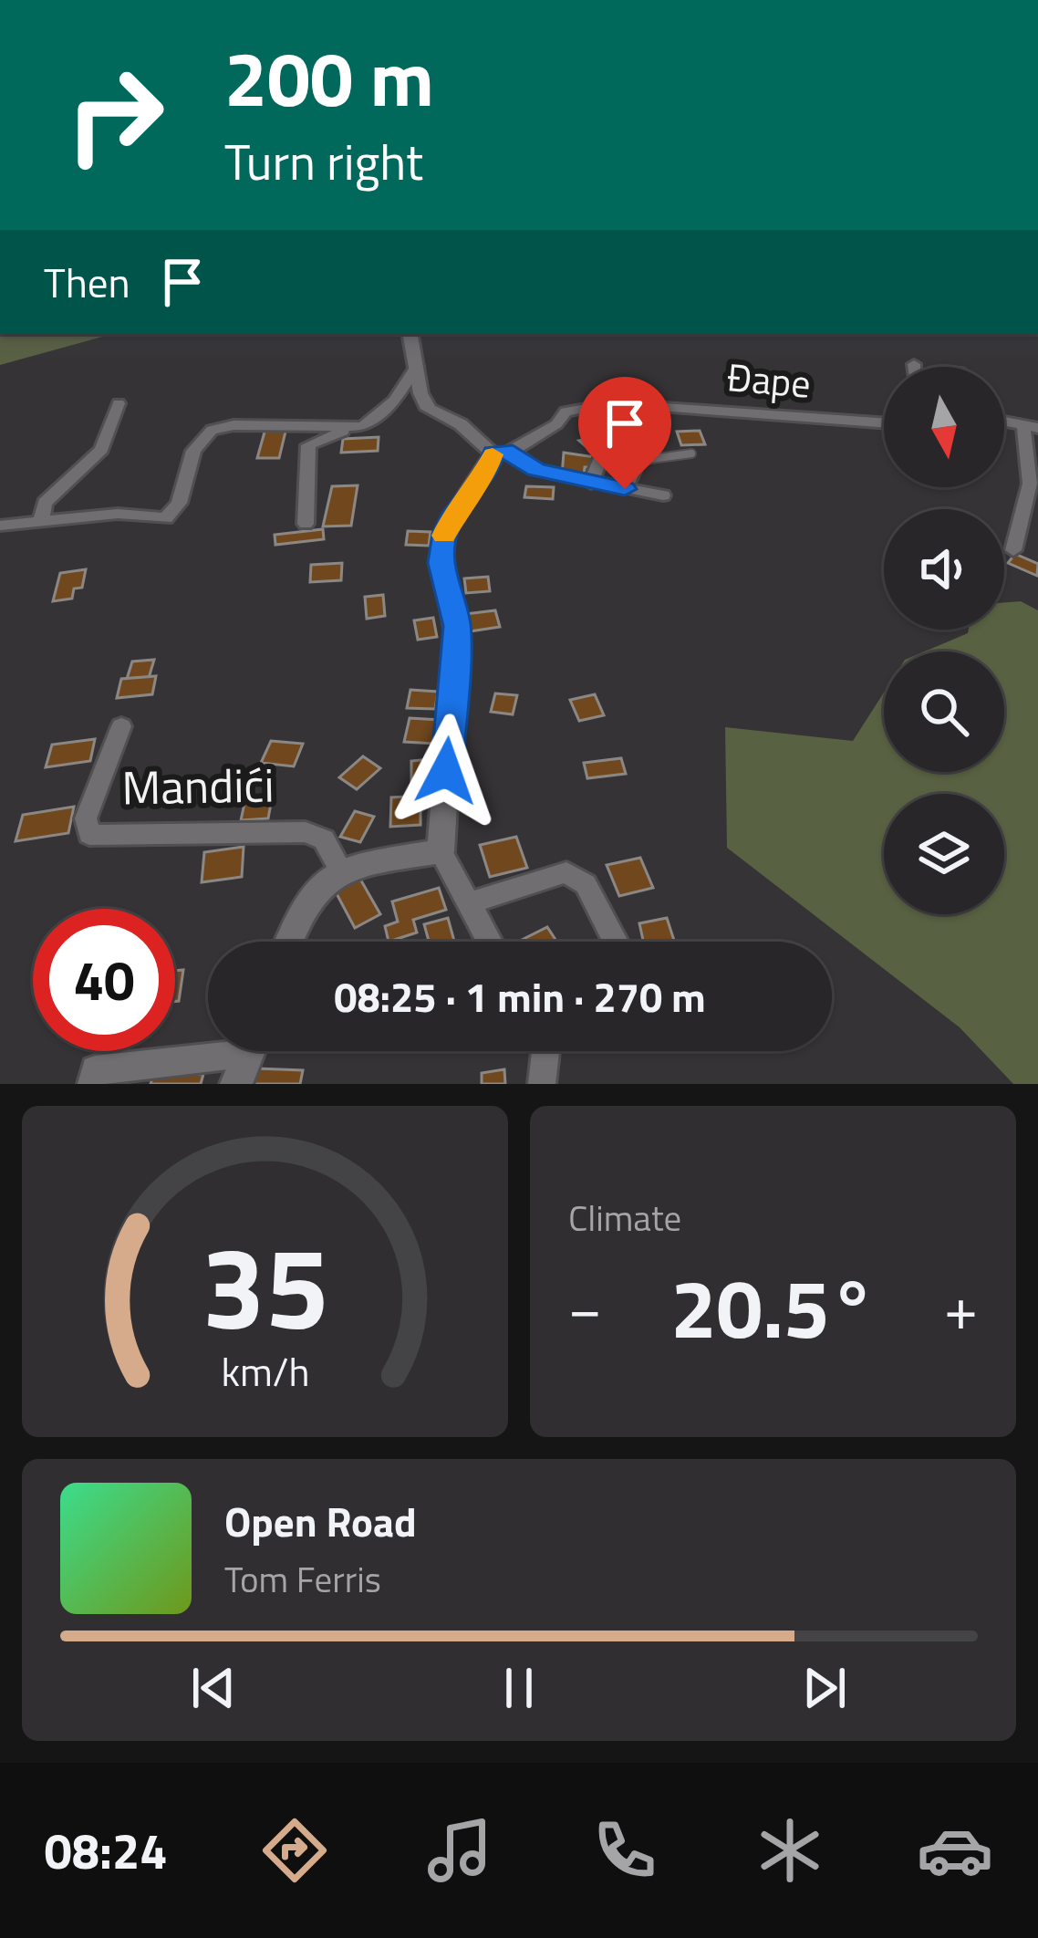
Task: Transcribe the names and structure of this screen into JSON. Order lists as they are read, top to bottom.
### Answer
{
  "streets": {
    "street": ["Đape", "Mandići"]
  },
  "north": "bottom",
  "page": {
    "turn": ["200 m", "Turn right"],
    "then": "Then",
    "limit": "40",
    "trip": "08:25 · 1 min · 270 m",
    "tile": "Climate",
    "heat": ["−", "20.5°", "+"],
    "song": ["Open Road", "Tom Ferris"],
    "tabs": "08:24",
    "gauge": ["35", "km/h"]
  }
}
